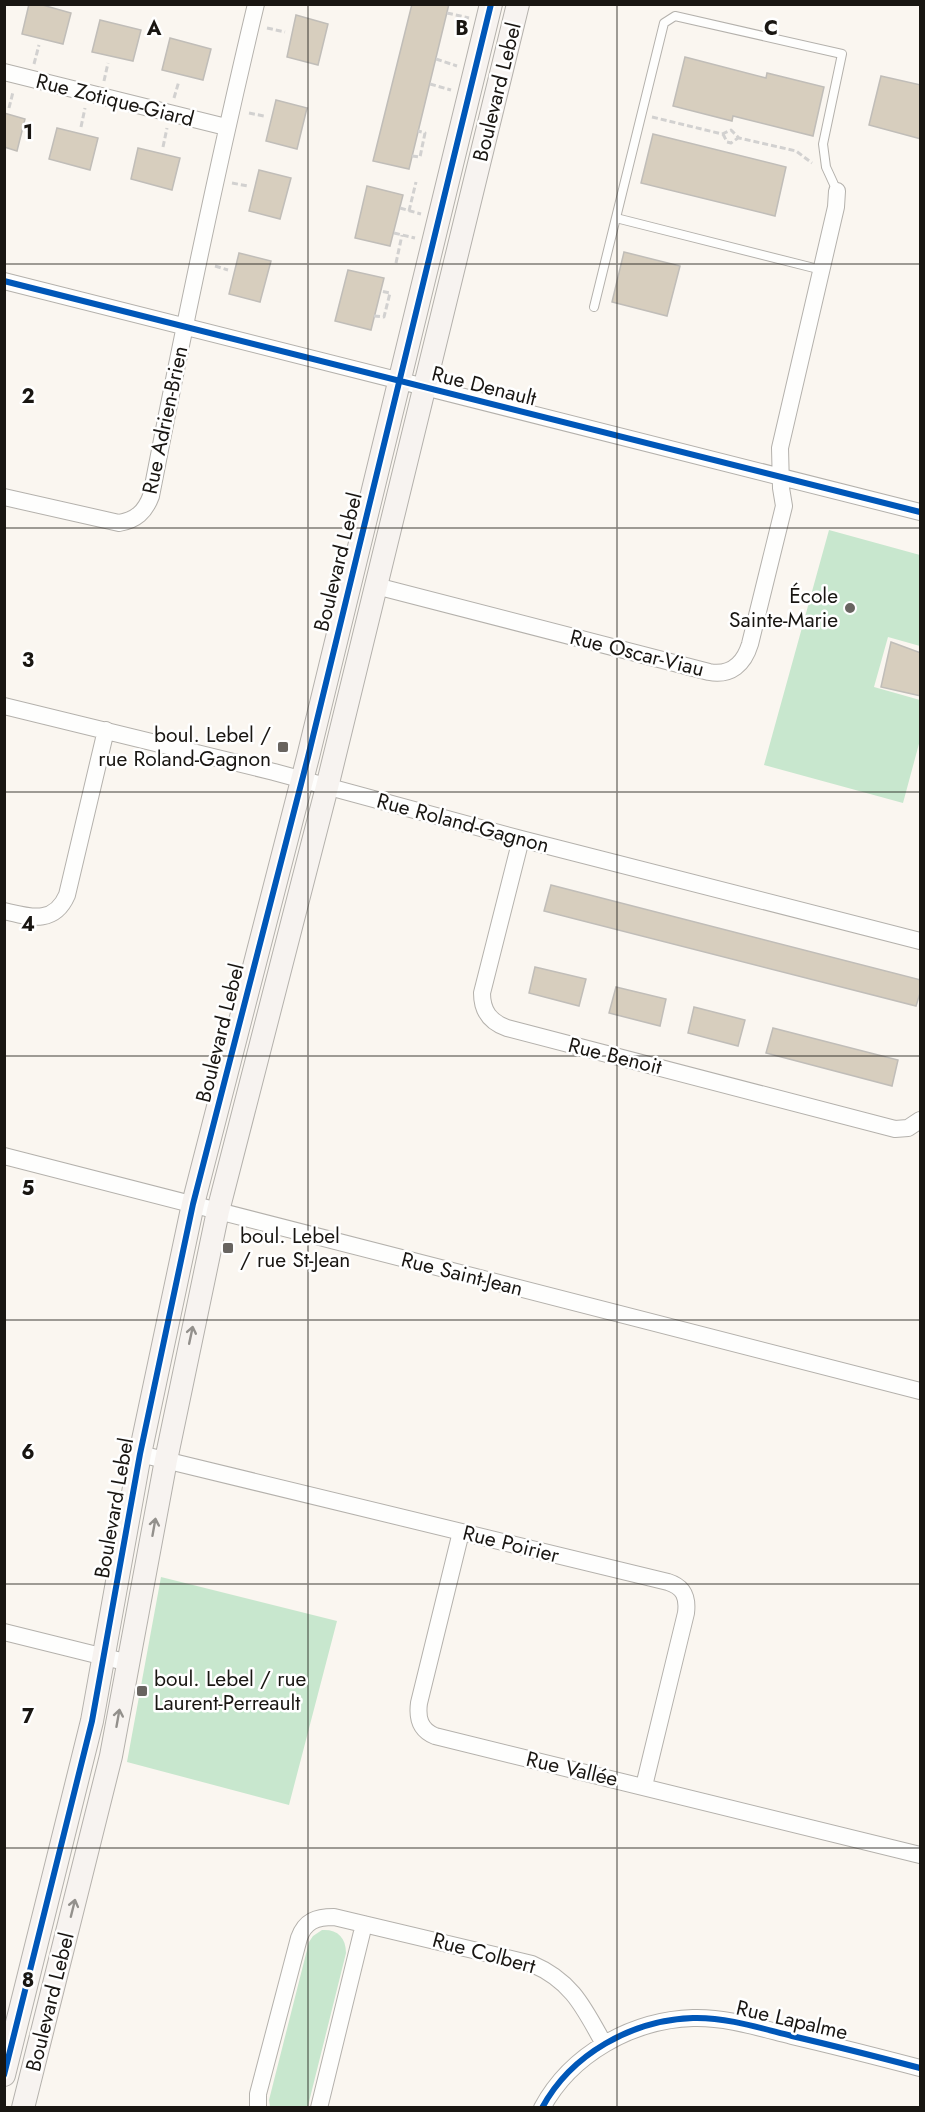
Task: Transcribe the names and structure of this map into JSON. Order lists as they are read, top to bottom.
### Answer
{
  "streets": {
    "street": [
      "Boulevard Lebel",
      "Rue Zotique-Giard",
      "Rue Denault",
      "Rue Adrien-Brien",
      "Rue Oscar-Viau",
      "Rue Roland-Gagnon",
      "Rue Benoit",
      "Rue Saint-Jean",
      "Rue Poirier",
      "Rue Vallée",
      "Rue Colbert",
      "Rue Lapalme"
    ]
  },
  "crossings": [
    ["Boulevard Lebel", "Rue Denault"],
    ["Boulevard Lebel", "Rue Oscar-Viau"],
    ["Boulevard Lebel", "Rue Roland-Gagnon"],
    ["Boulevard Lebel", "Rue Saint-Jean"],
    ["Boulevard Lebel", "Rue Poirier"],
    ["Rue Denault", "Rue Adrien-Brien"],
    ["Rue Denault", "Rue Oscar-Viau"],
    ["Rue Roland-Gagnon", "Rue Benoit"],
    ["Rue Poirier", "Rue Vallée"],
    ["Rue Colbert", "Rue Lapalme"]
  ],
  "places": {
    "other": ["École Sainte-Marie"],
    "transit": ["boul. Lebel / rue Roland-Gagnon", "boul. Lebel / rue St-Jean", "boul. Lebel / rue Laurent-Perreault"]
  },
  "grid": {
    "columns": ["A", "B", "C"],
    "rows": [
      "1",
      "2",
      "3",
      "4",
      "5",
      "6",
      "7",
      "8"
    ]
  }
}
